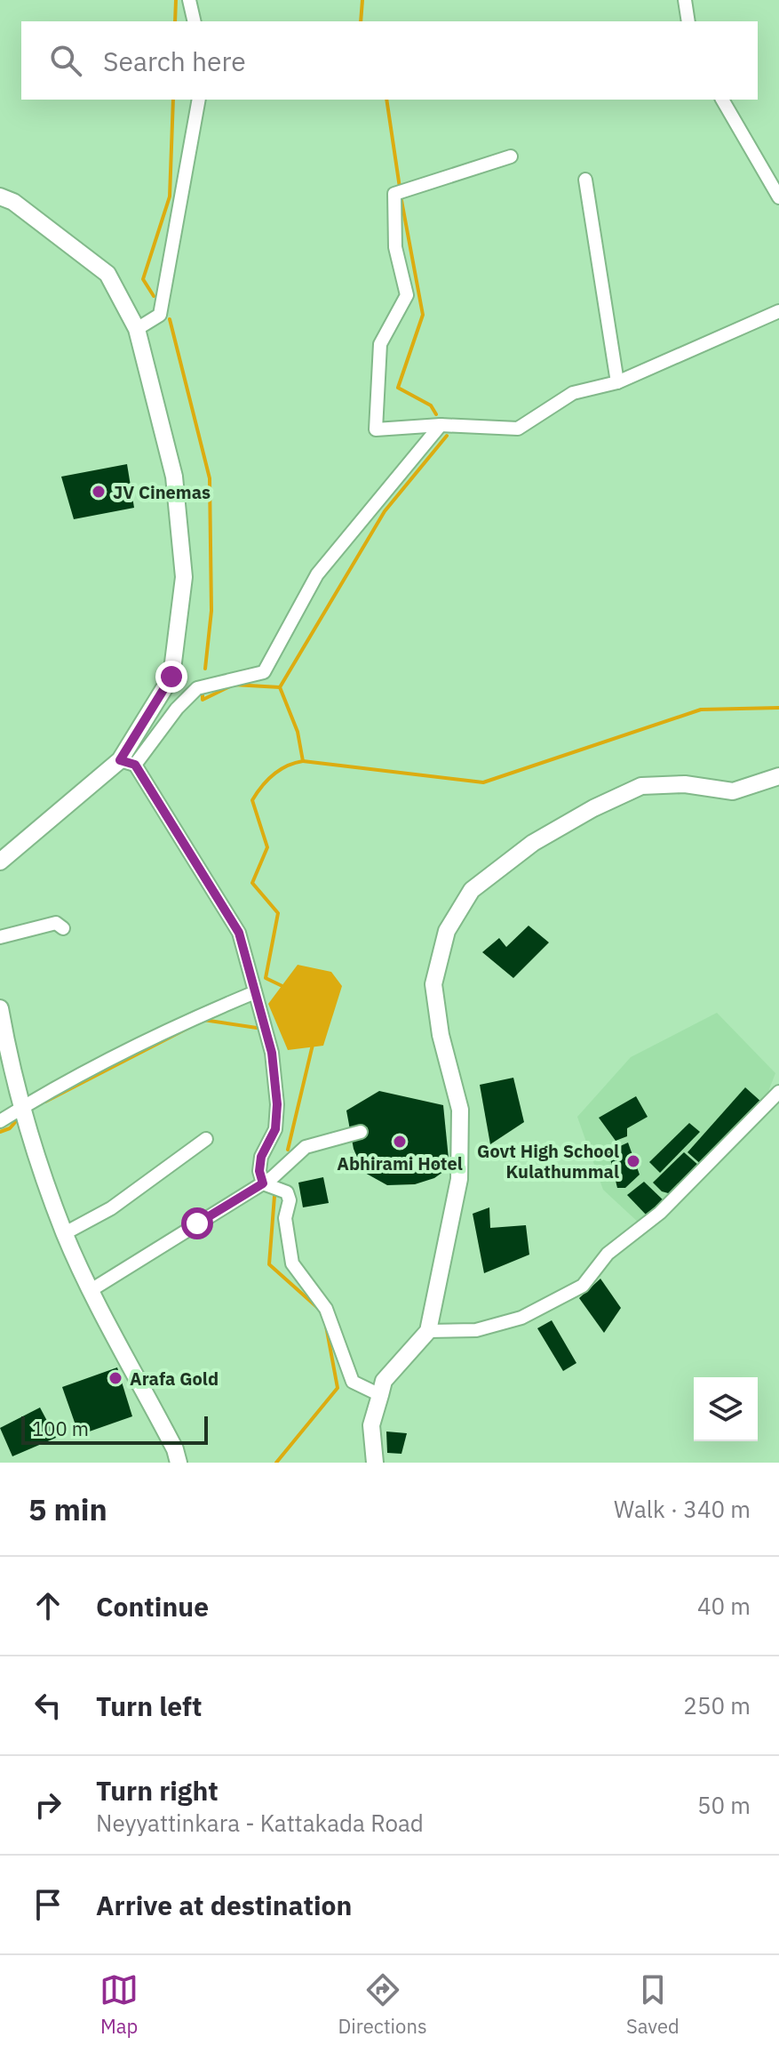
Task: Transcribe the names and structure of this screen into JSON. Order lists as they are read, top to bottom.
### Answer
{
  "places": [
    "JV Cinemas",
    "Abhirami Hotel",
    "Govt High School Kulathummal",
    "Arafa Gold"
  ],
  "scale_bar": "100 m",
  "page": {
    "search": "Search here",
    "scale": "100 m",
    "heading": ["5 min", "Walk · 340 m"],
    "list": [
      ["Continue", "40 m"],
      ["Turn left", "250 m"],
      ["Turn right", "Neyyattinkara - Kattakada Road", "50 m"],
      "Arrive at destination"
    ],
    "nav": ["Map", "Directions", "Saved"]
  }
}
